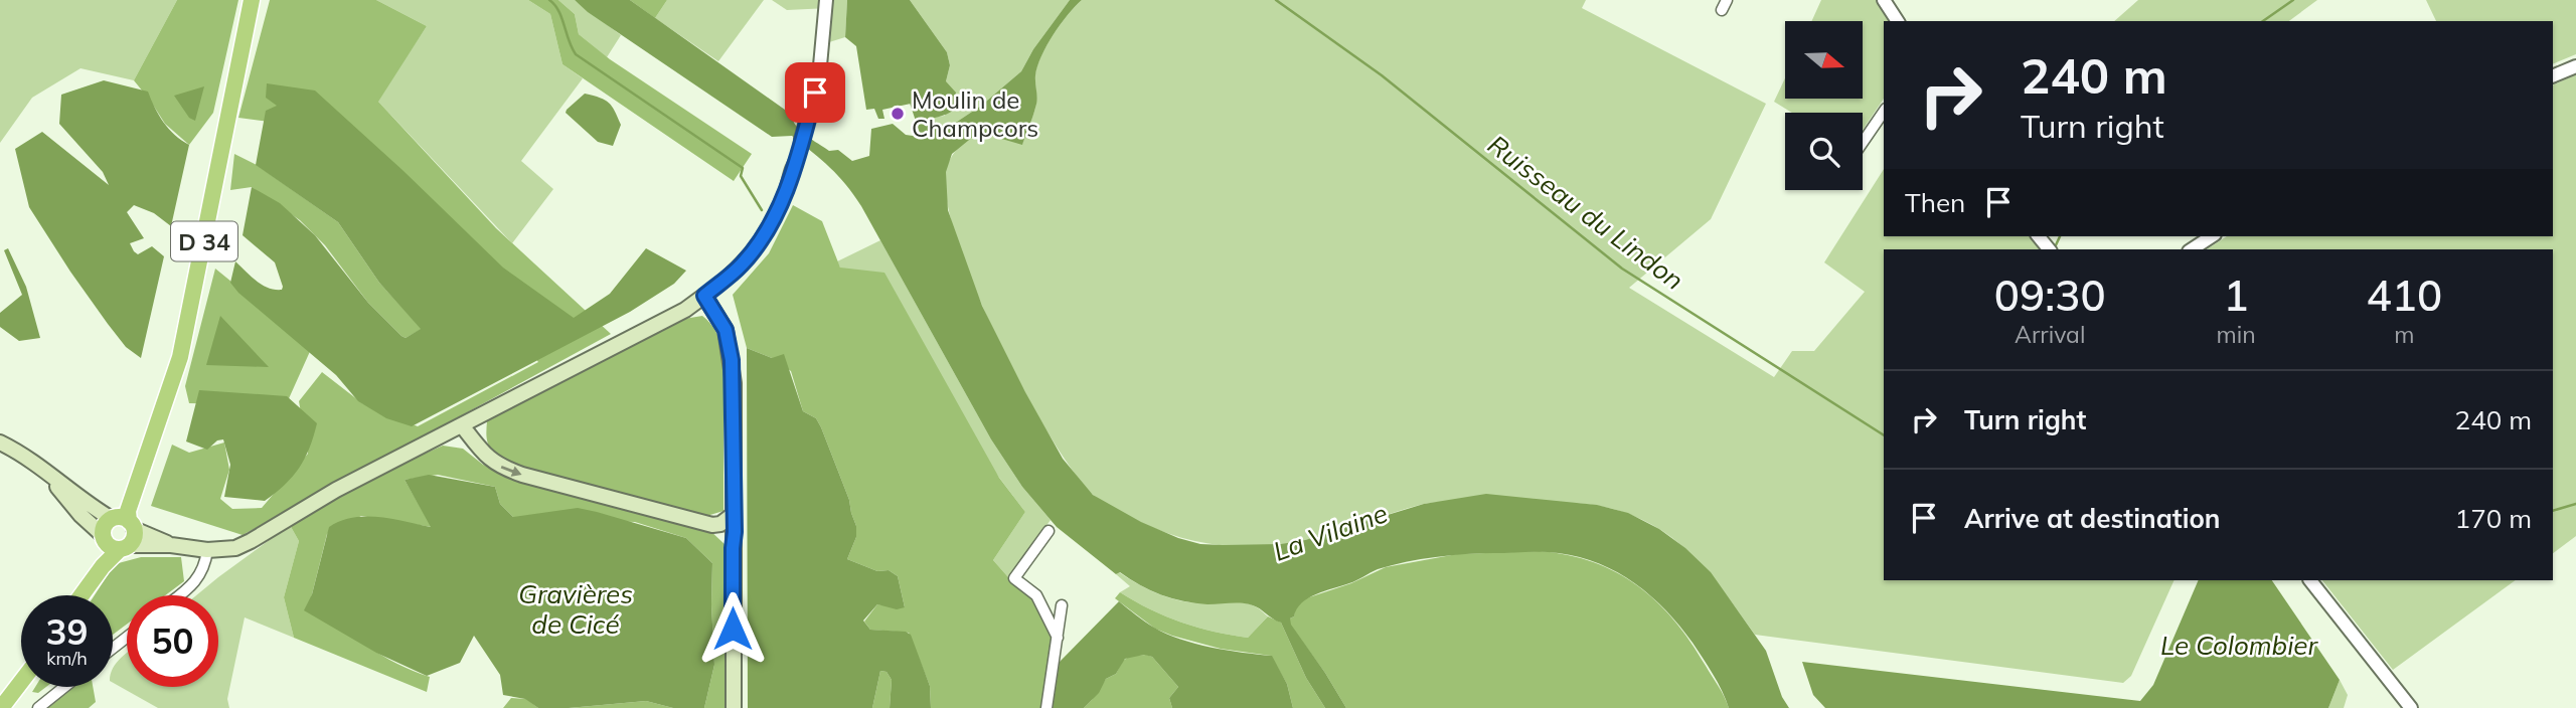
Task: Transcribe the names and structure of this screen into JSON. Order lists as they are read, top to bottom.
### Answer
{
  "streets": {
    "main road": ["D 34"]
  },
  "water": [
    "Ruisseau du Lindon",
    "La Vilaine",
    "Gravières de Cicé",
    "Le Colombier"
  ],
  "places": ["Moulin de Champcors"],
  "north": "right",
  "page": {
    "turn": ["240 m", "Turn right"],
    "then": "Then",
    "eta": [
      "09:30",
      "Arrival",
      "1",
      "min",
      "410",
      "m"
    ],
    "list": [
      {
        "name": "Turn right",
        "value": "240 m"
      },
      {
        "name": "Arrive at destination",
        "value": "170 m"
      }
    ],
    "speed": "39 km/h",
    "limit": "50"
  }
}
